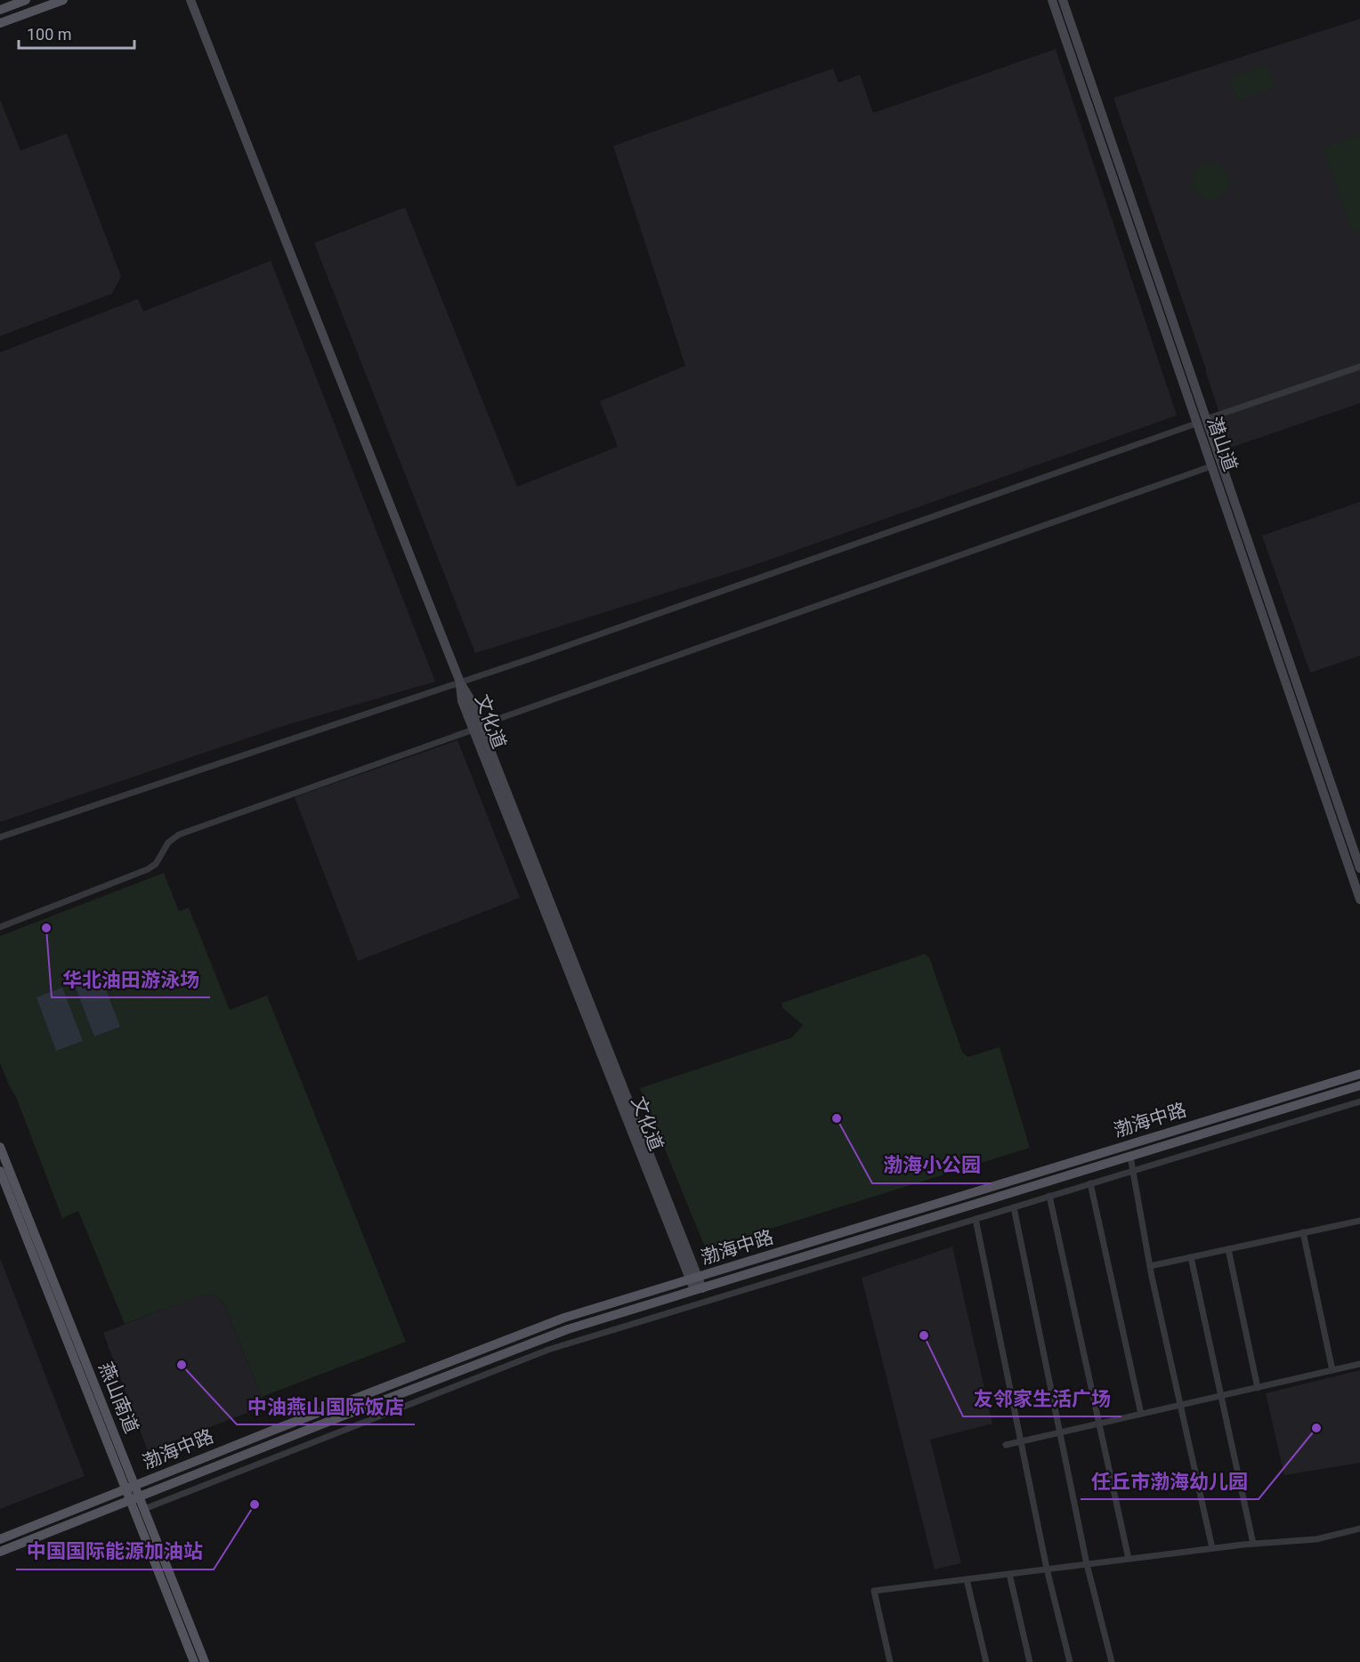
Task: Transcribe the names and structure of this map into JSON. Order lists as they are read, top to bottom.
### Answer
{
  "streets": {
    "main road": [
      "潜山道",
      "文化道",
      "渤海中路",
      "燕山南道"
    ]
  },
  "crossings": [
    ["文化道", "渤海中路"],
    ["渤海中路", "燕山南道"]
  ],
  "places": [
    "华北油田游泳场",
    "渤海小公园",
    "友邻家生活广场",
    "中油燕山国际饭店",
    "任丘市渤海幼儿园",
    "中国国际能源加油站"
  ],
  "scale_bar": "100 m"
}
